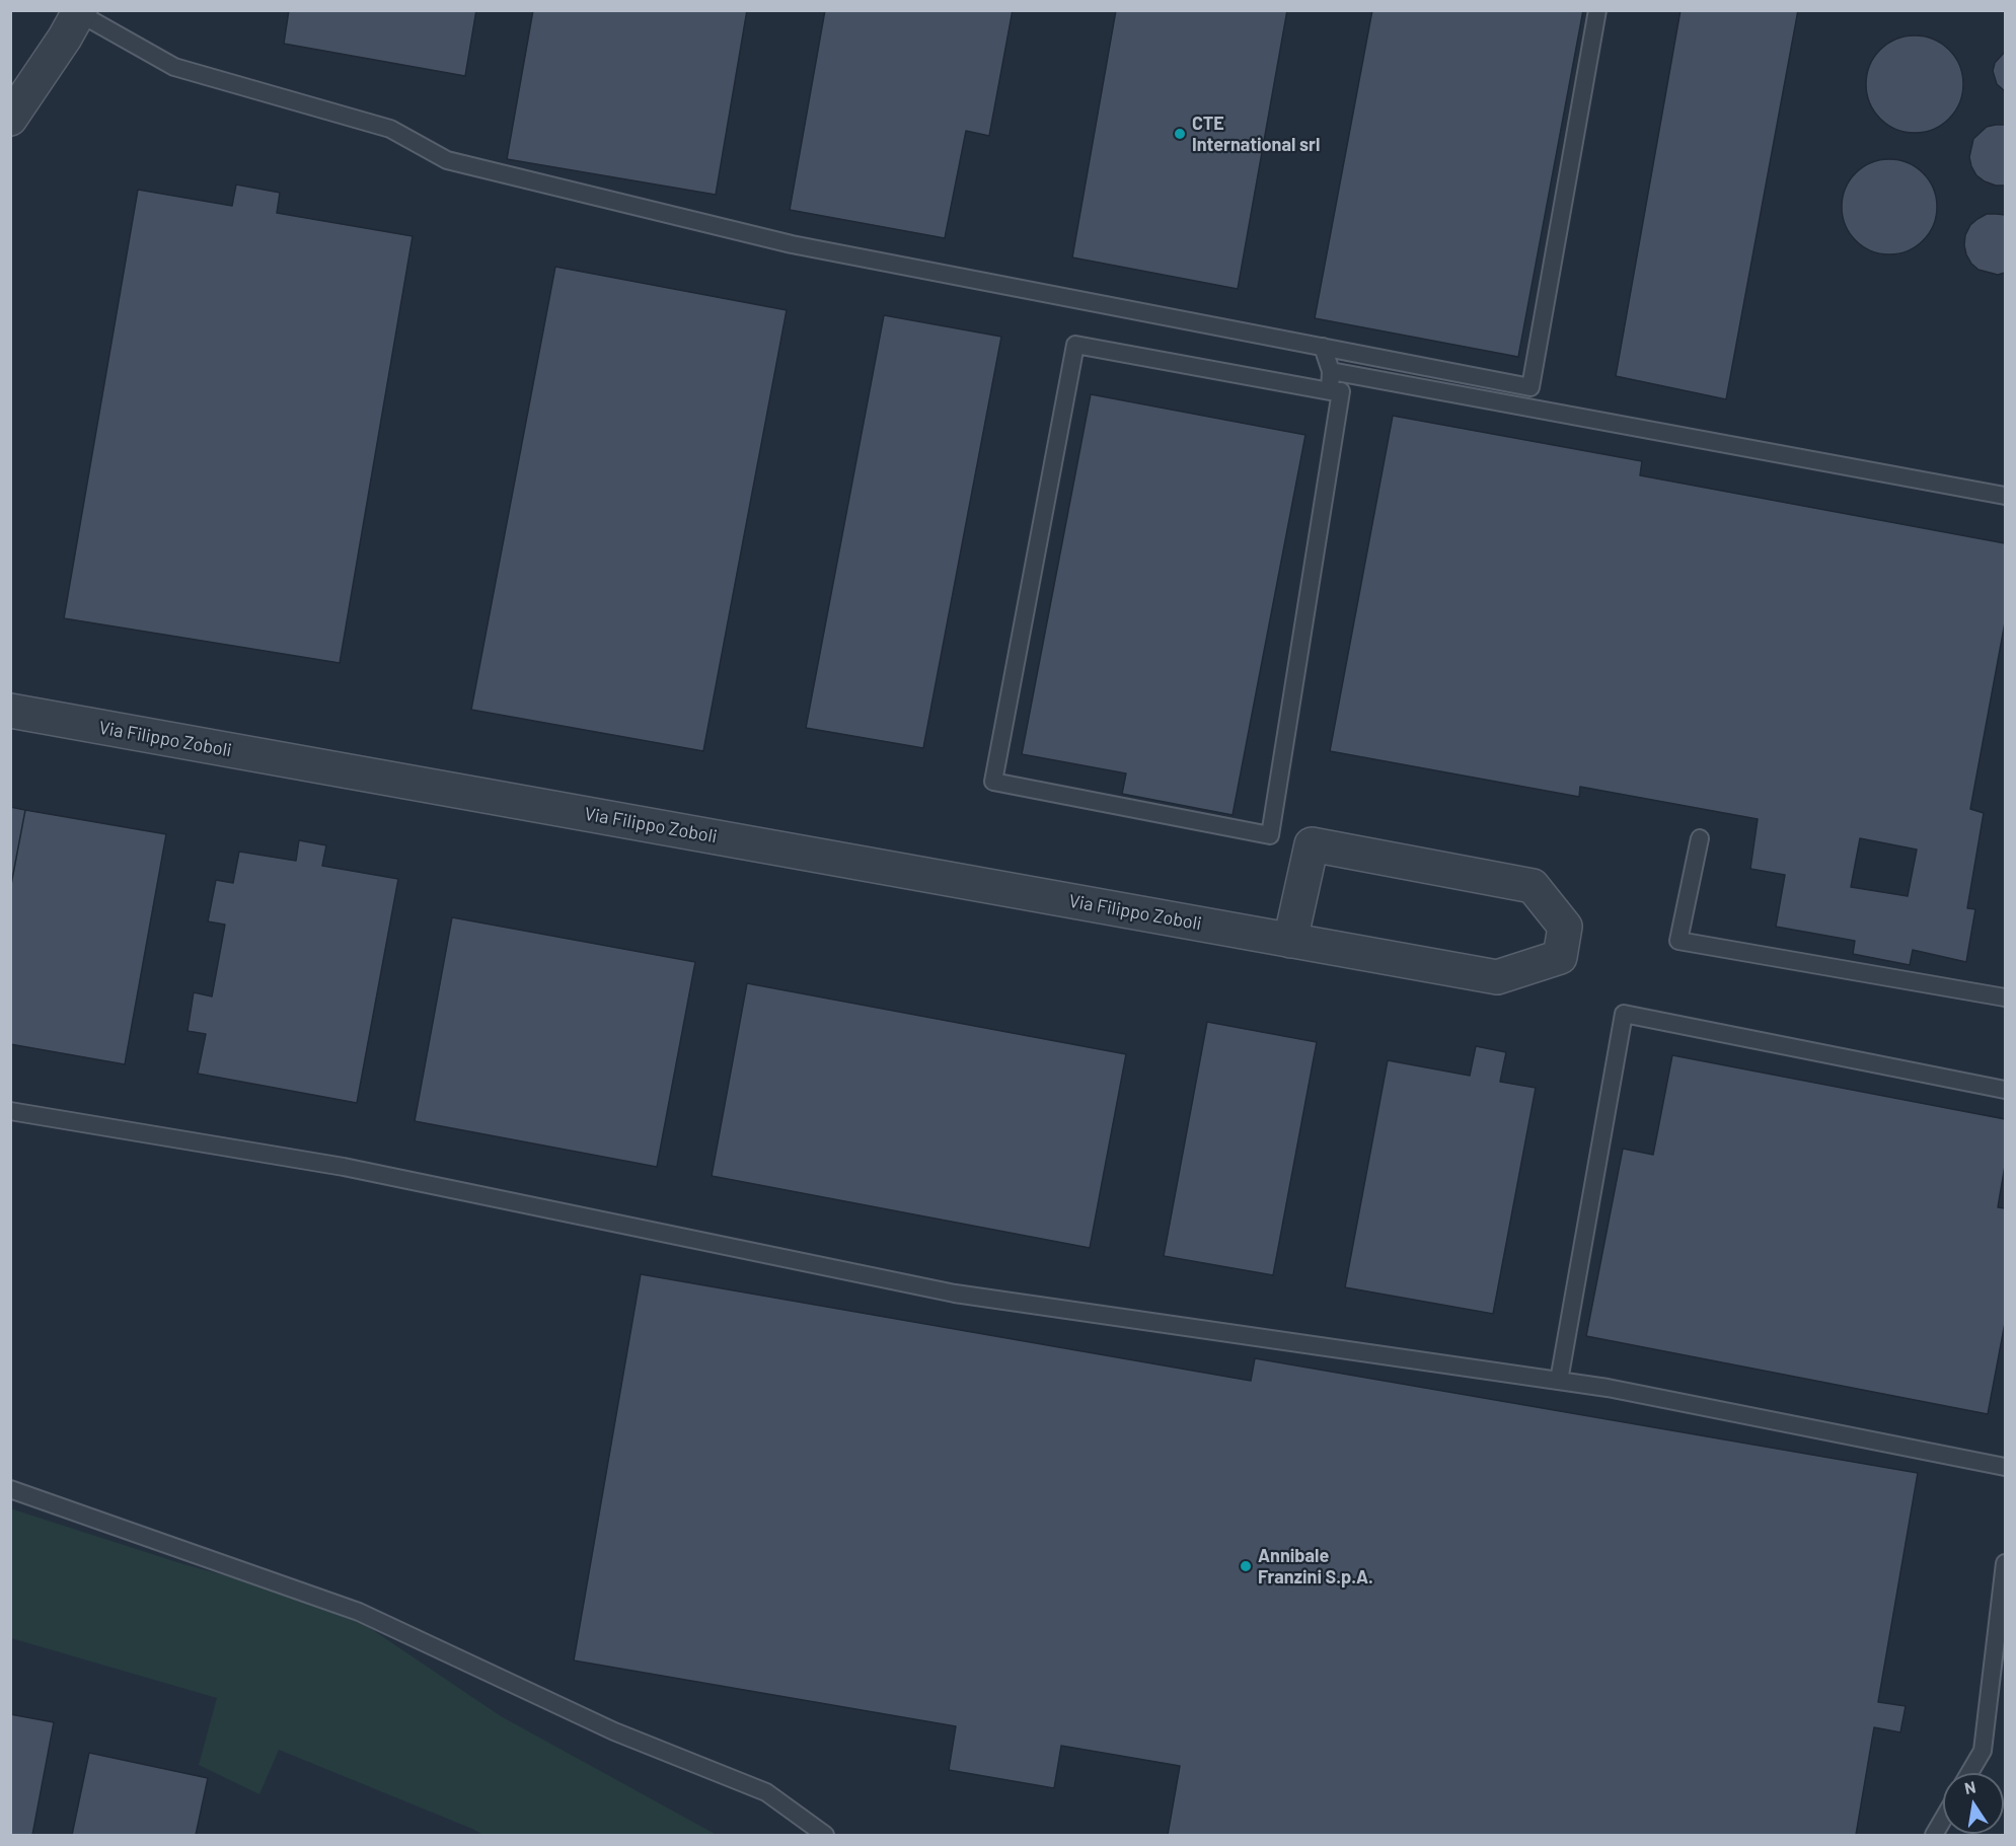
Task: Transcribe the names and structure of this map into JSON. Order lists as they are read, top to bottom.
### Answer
{
  "streets": {
    "street": ["Via Filippo Zoboli"]
  },
  "places": ["CTE International srl", "Annibale Franzini S.p.A."],
  "north": "top"
}
